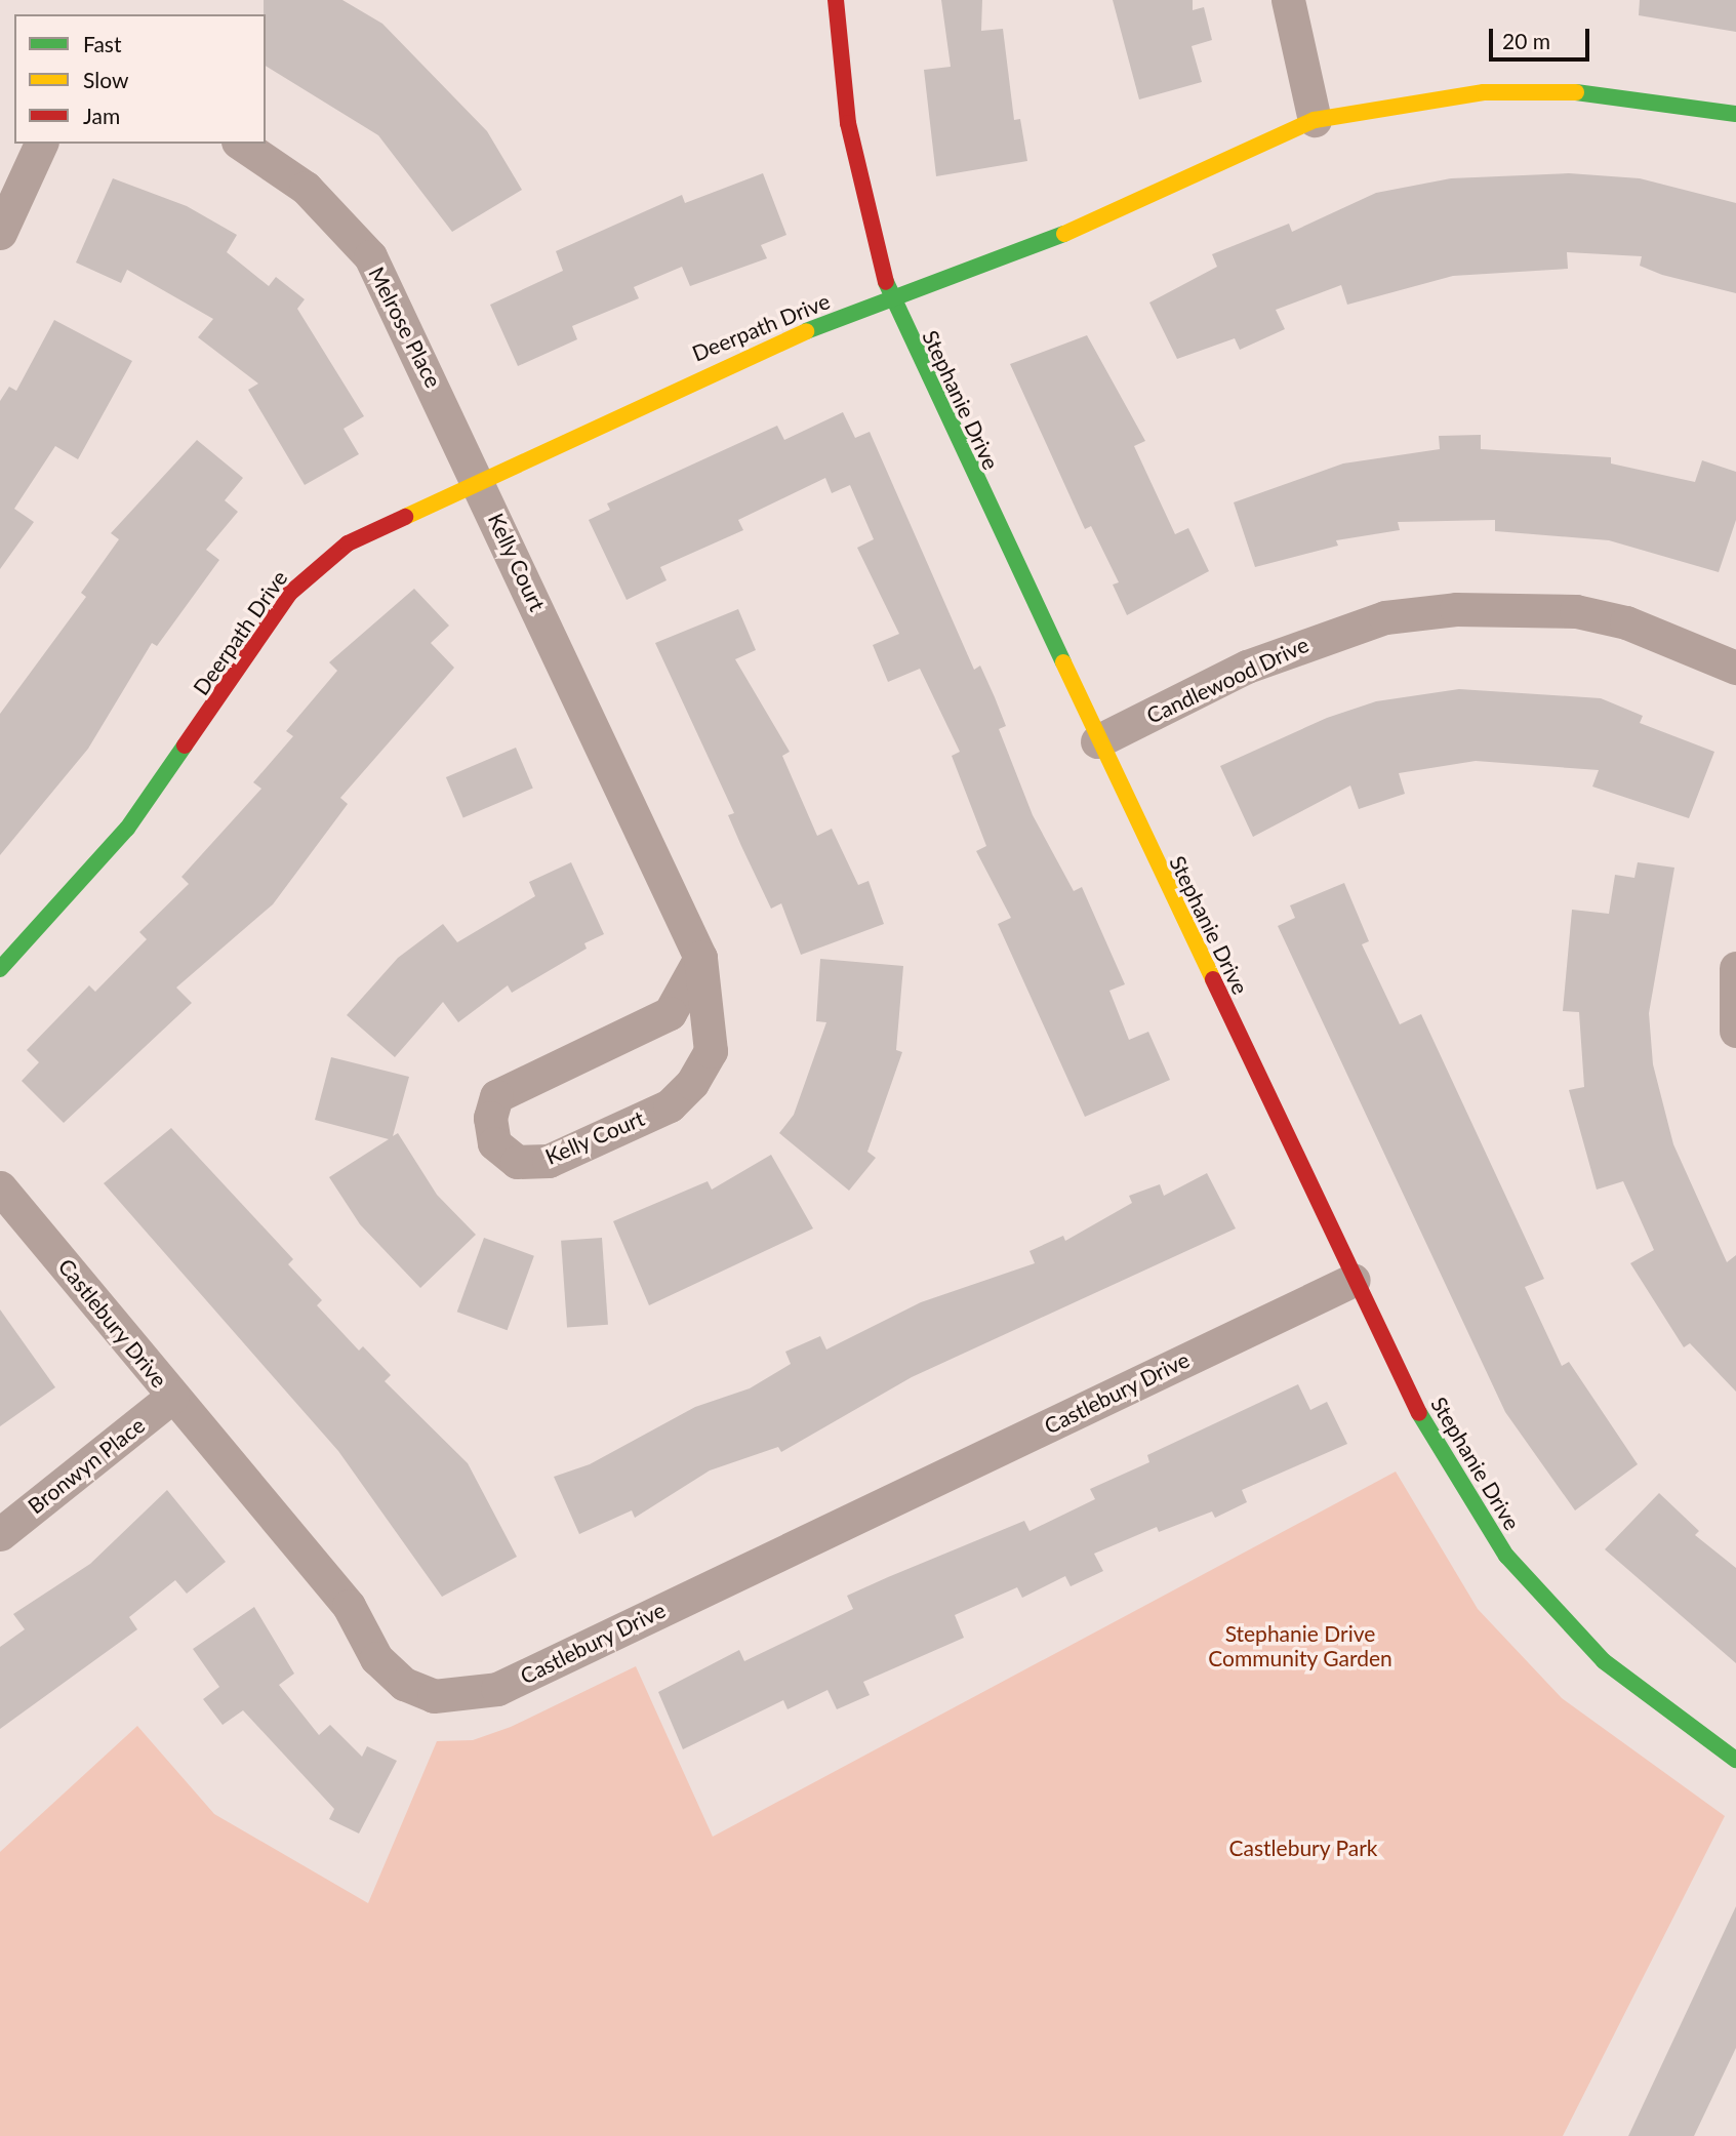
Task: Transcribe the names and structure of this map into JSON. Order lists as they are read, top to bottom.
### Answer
{
  "streets": {
    "street": [
      "Melrose Place",
      "Deerpath Drive",
      "Stephanie Drive",
      "Kelly Court",
      "Candlewood Drive",
      "Castlebury Drive",
      "Bronwyn Place"
    ]
  },
  "crossings": [
    ["Melrose Place", "Deerpath Drive"],
    ["Melrose Place", "Kelly Court"],
    ["Deerpath Drive", "Stephanie Drive"],
    ["Deerpath Drive", "Kelly Court"],
    ["Stephanie Drive", "Candlewood Drive"],
    ["Stephanie Drive", "Castlebury Drive"],
    ["Castlebury Drive", "Bronwyn Place"]
  ],
  "parks": ["Stephanie Drive Community Garden", "Castlebury Park"],
  "legend": ["Fast", "Slow", "Jam"],
  "scale_bar": "20 m"
}
